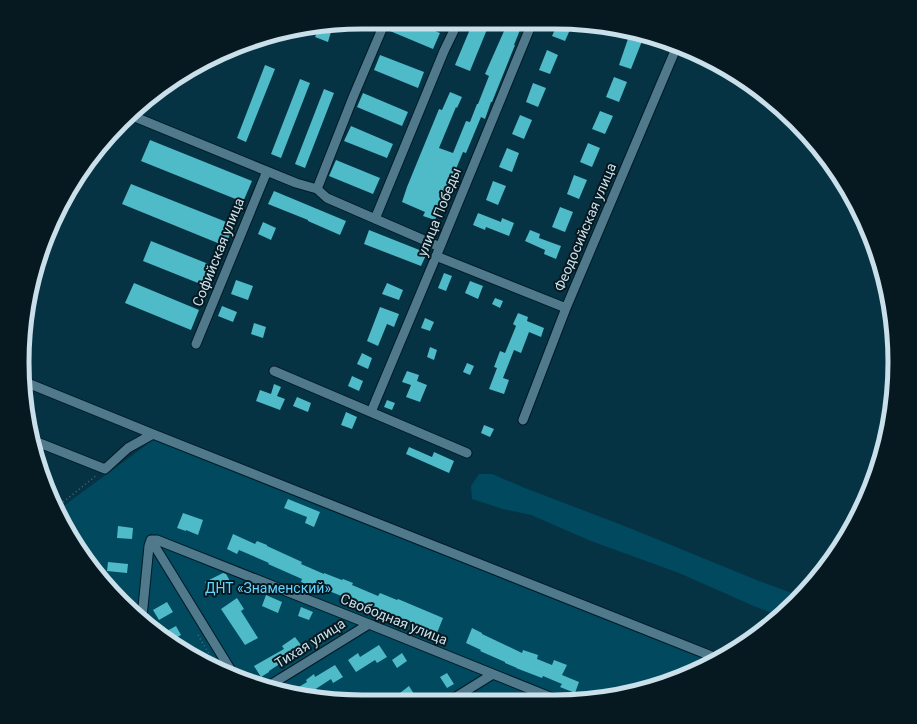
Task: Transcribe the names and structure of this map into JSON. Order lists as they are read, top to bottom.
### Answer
{
  "streets": {
    "street": [
      "улица Победы",
      "Феодосийская улица",
      "Софийская улица",
      "Свободная улица",
      "Тихая улица"
    ]
  },
  "crossings": [
    ["Свободная улица", "Тихая улица"]
  ],
  "parks": ["ДНТ «Знаменский»"]
}
